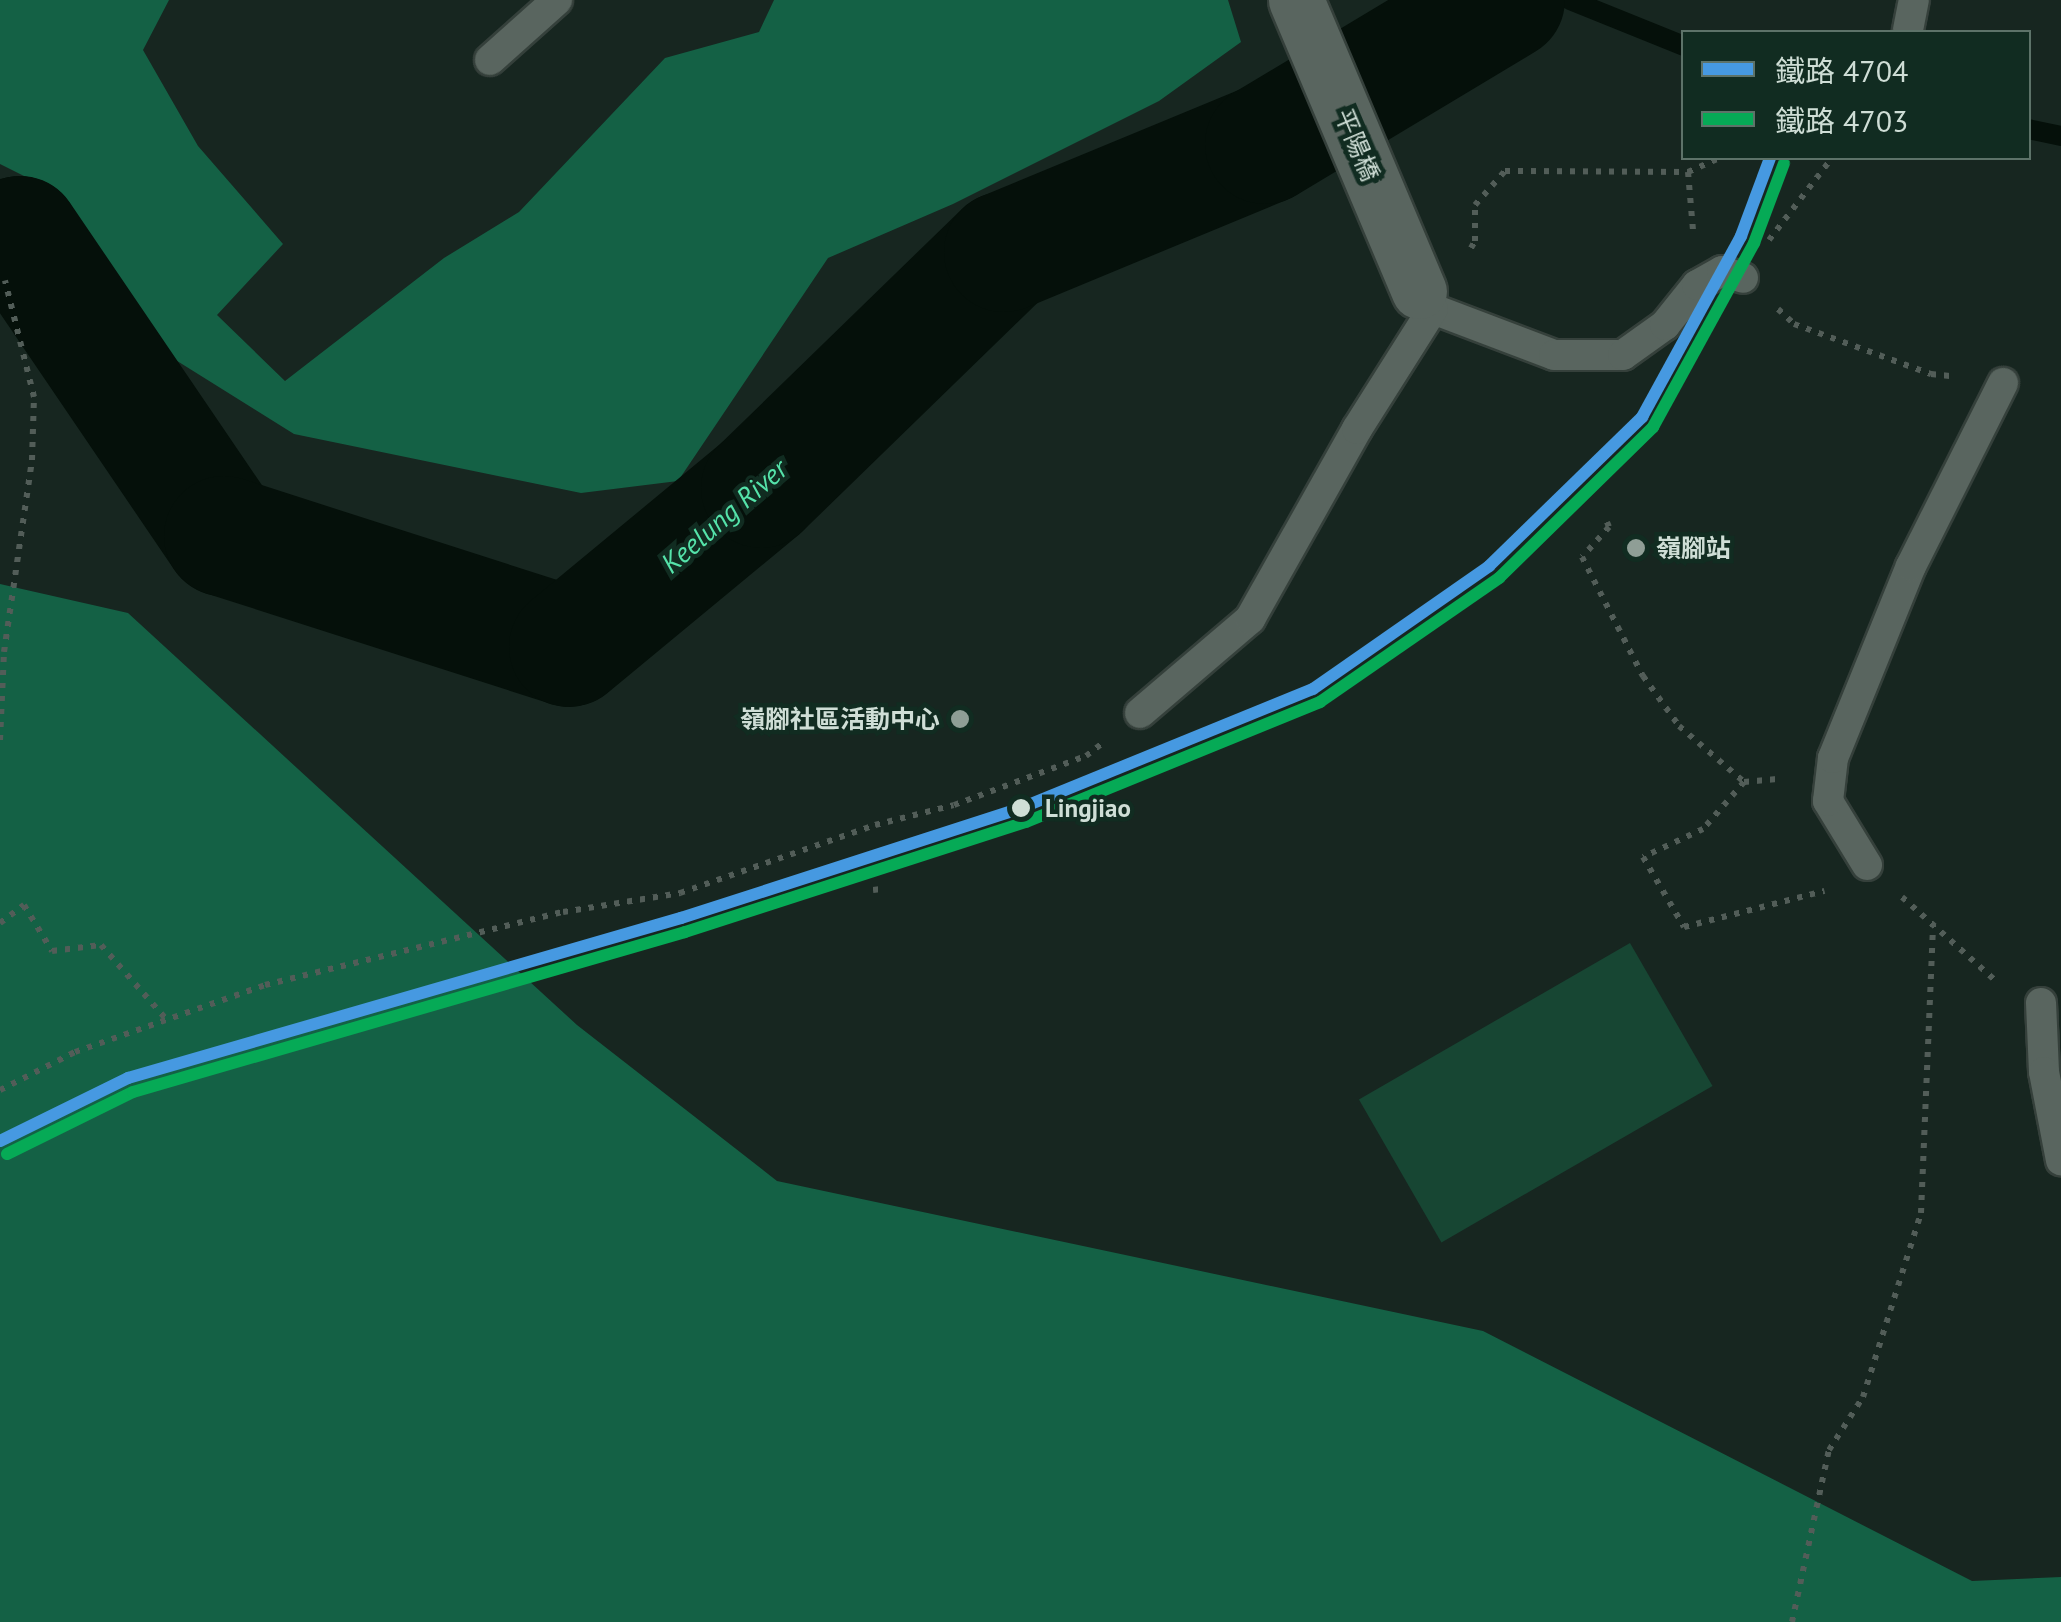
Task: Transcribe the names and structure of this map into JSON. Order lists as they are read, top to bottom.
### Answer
{
  "streets": {
    "street": ["平陽橋"]
  },
  "water": ["Keelung River"],
  "places": ["嶺腳站", "嶺腳社區活動中心", "Lingjiao"],
  "lines": ["rail line 4704", "rail line 4703"],
  "legend": ["鐵路 4704", "鐵路 4703"]
}
